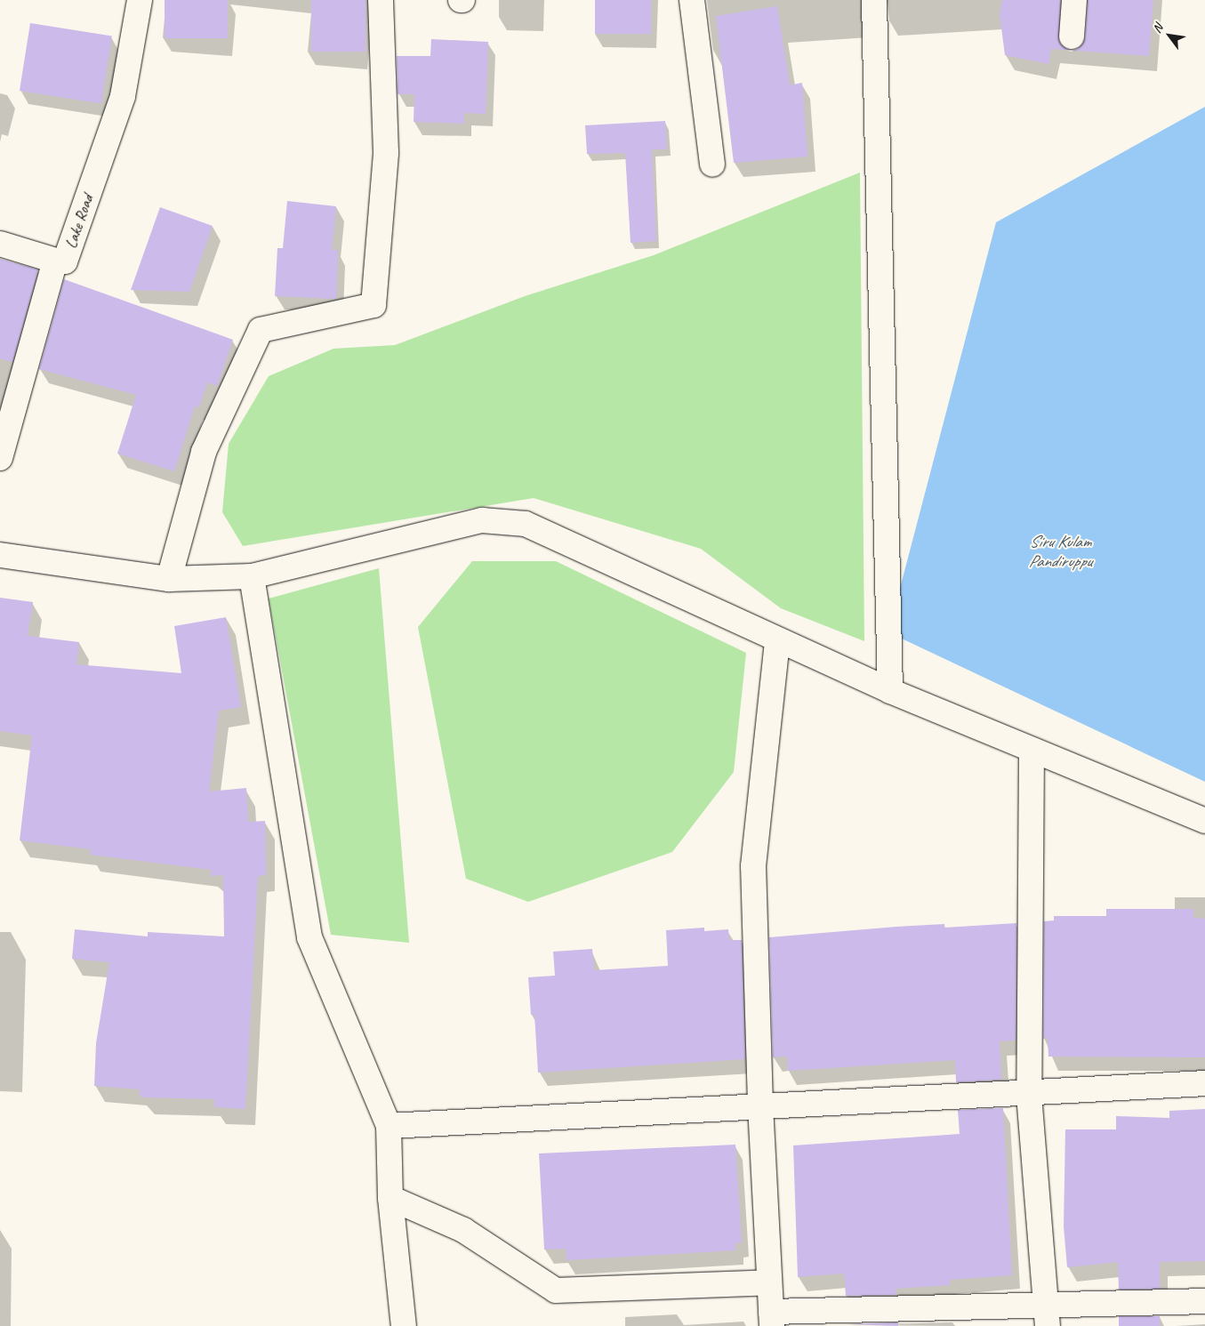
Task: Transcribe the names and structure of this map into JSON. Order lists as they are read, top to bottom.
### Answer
{
  "streets": {
    "street": ["Lake Road"]
  },
  "water": ["Siru Kulam Pandiruppu"],
  "north": "top left"
}
